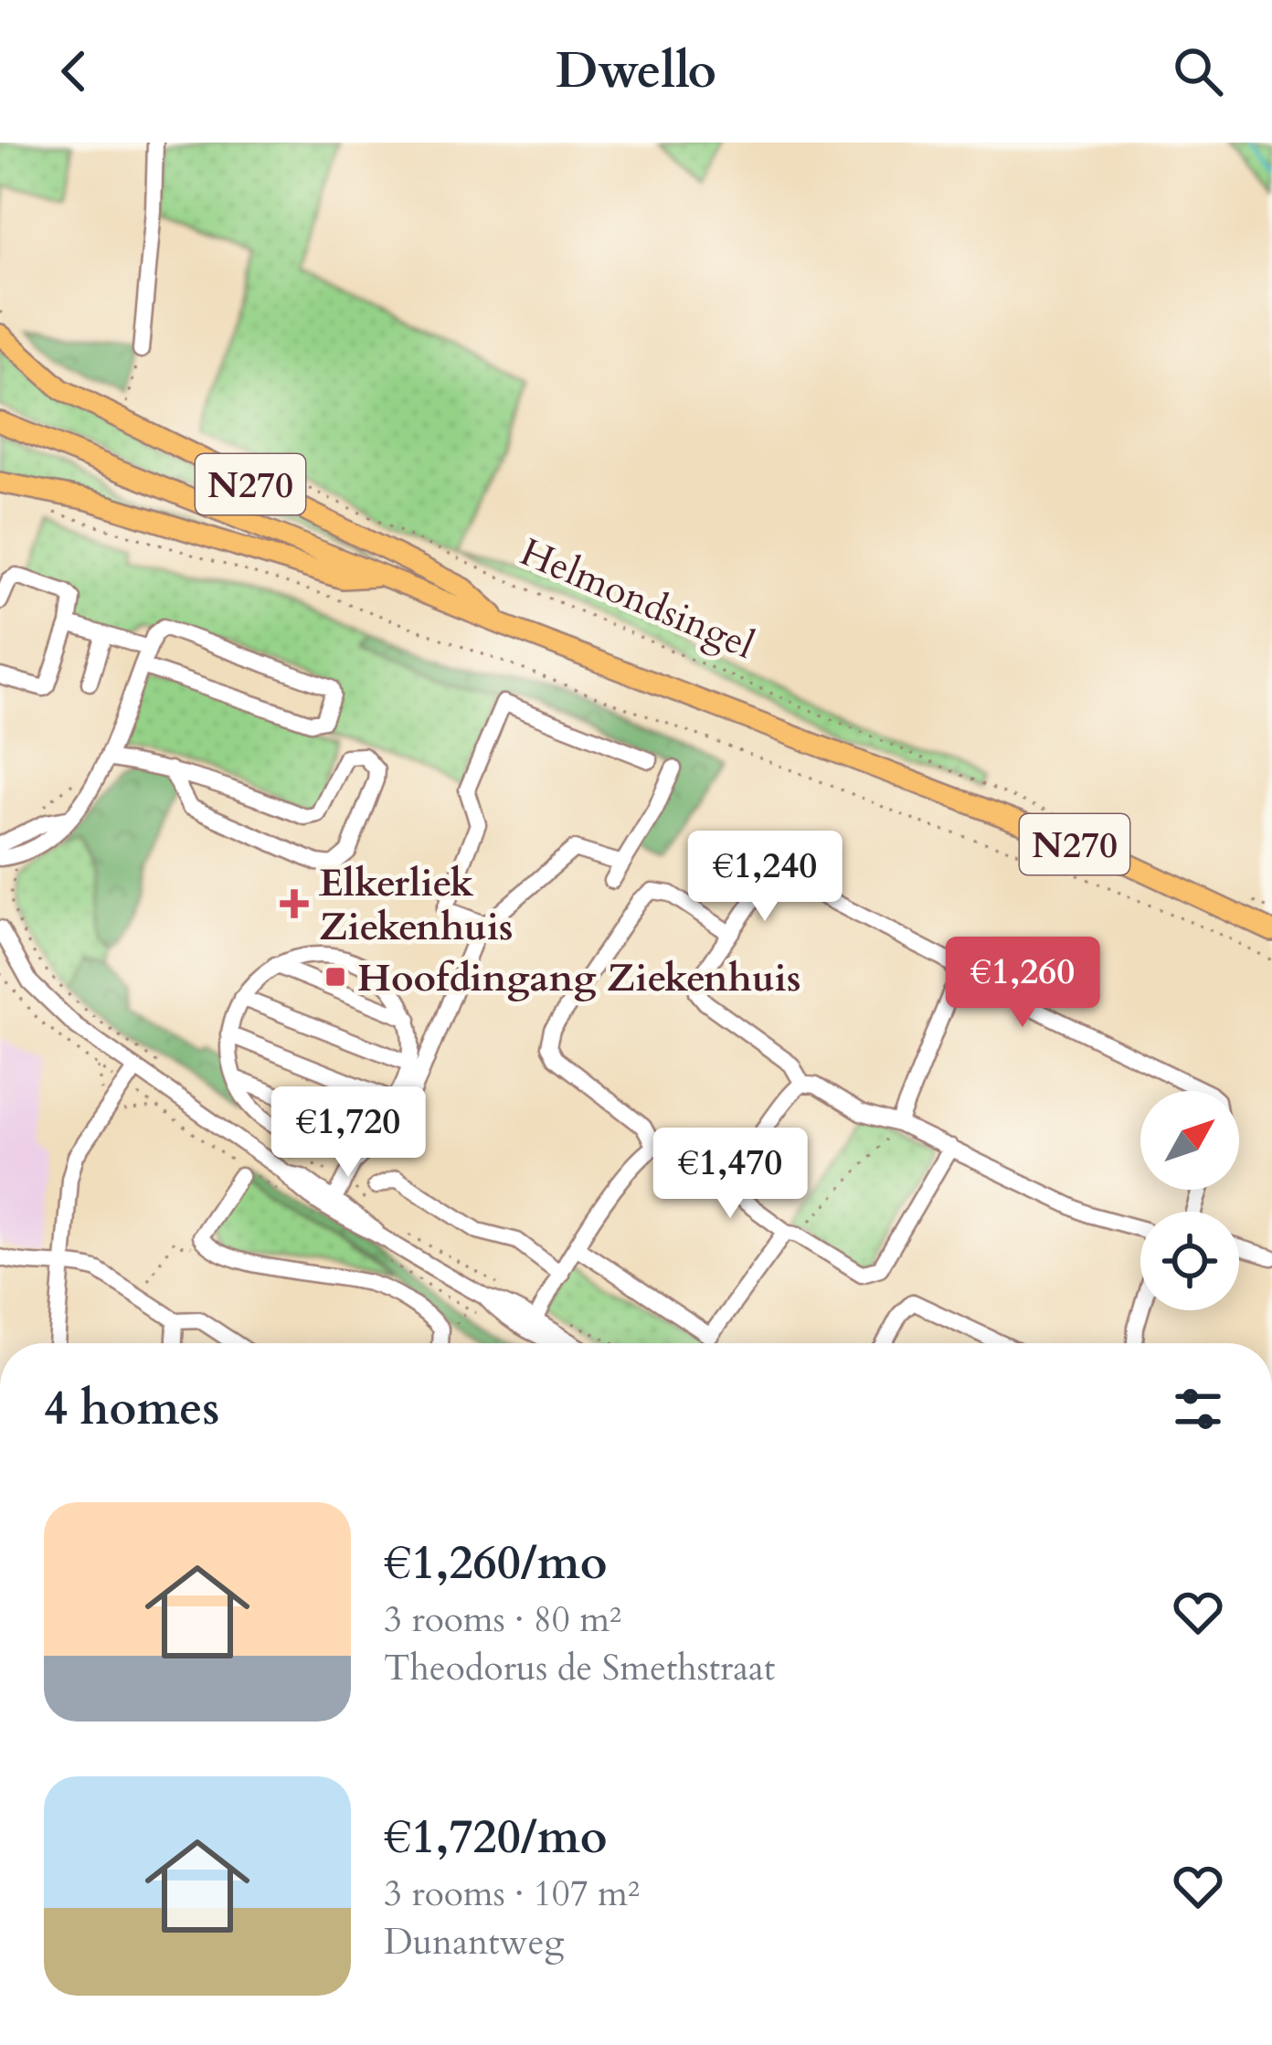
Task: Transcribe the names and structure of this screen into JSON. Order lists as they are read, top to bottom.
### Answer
{
  "streets": {
    "main road": ["N270", "Helmondsingel"]
  },
  "crossings": [
    ["N270", "Helmondsingel"]
  ],
  "places": {
    "health": ["Elkerliek Ziekenhuis"],
    "transit": ["Hoofdingang Ziekenhuis"]
  },
  "north": "top right",
  "page": {
    "header": "Dwello",
    "price": [
      "€1,240",
      "€1,260",
      "€1,720",
      "€1,470"
    ],
    "heading": "4 homes",
    "list": [
      {
        "name": "€1,260/mo",
        "note": "3 rooms · 80 m² · Theodorus de Smethstraat"
      },
      {
        "name": "€1,720/mo",
        "note": "3 rooms · 107 m² · Dunantweg"
      }
    ]
  }
}
